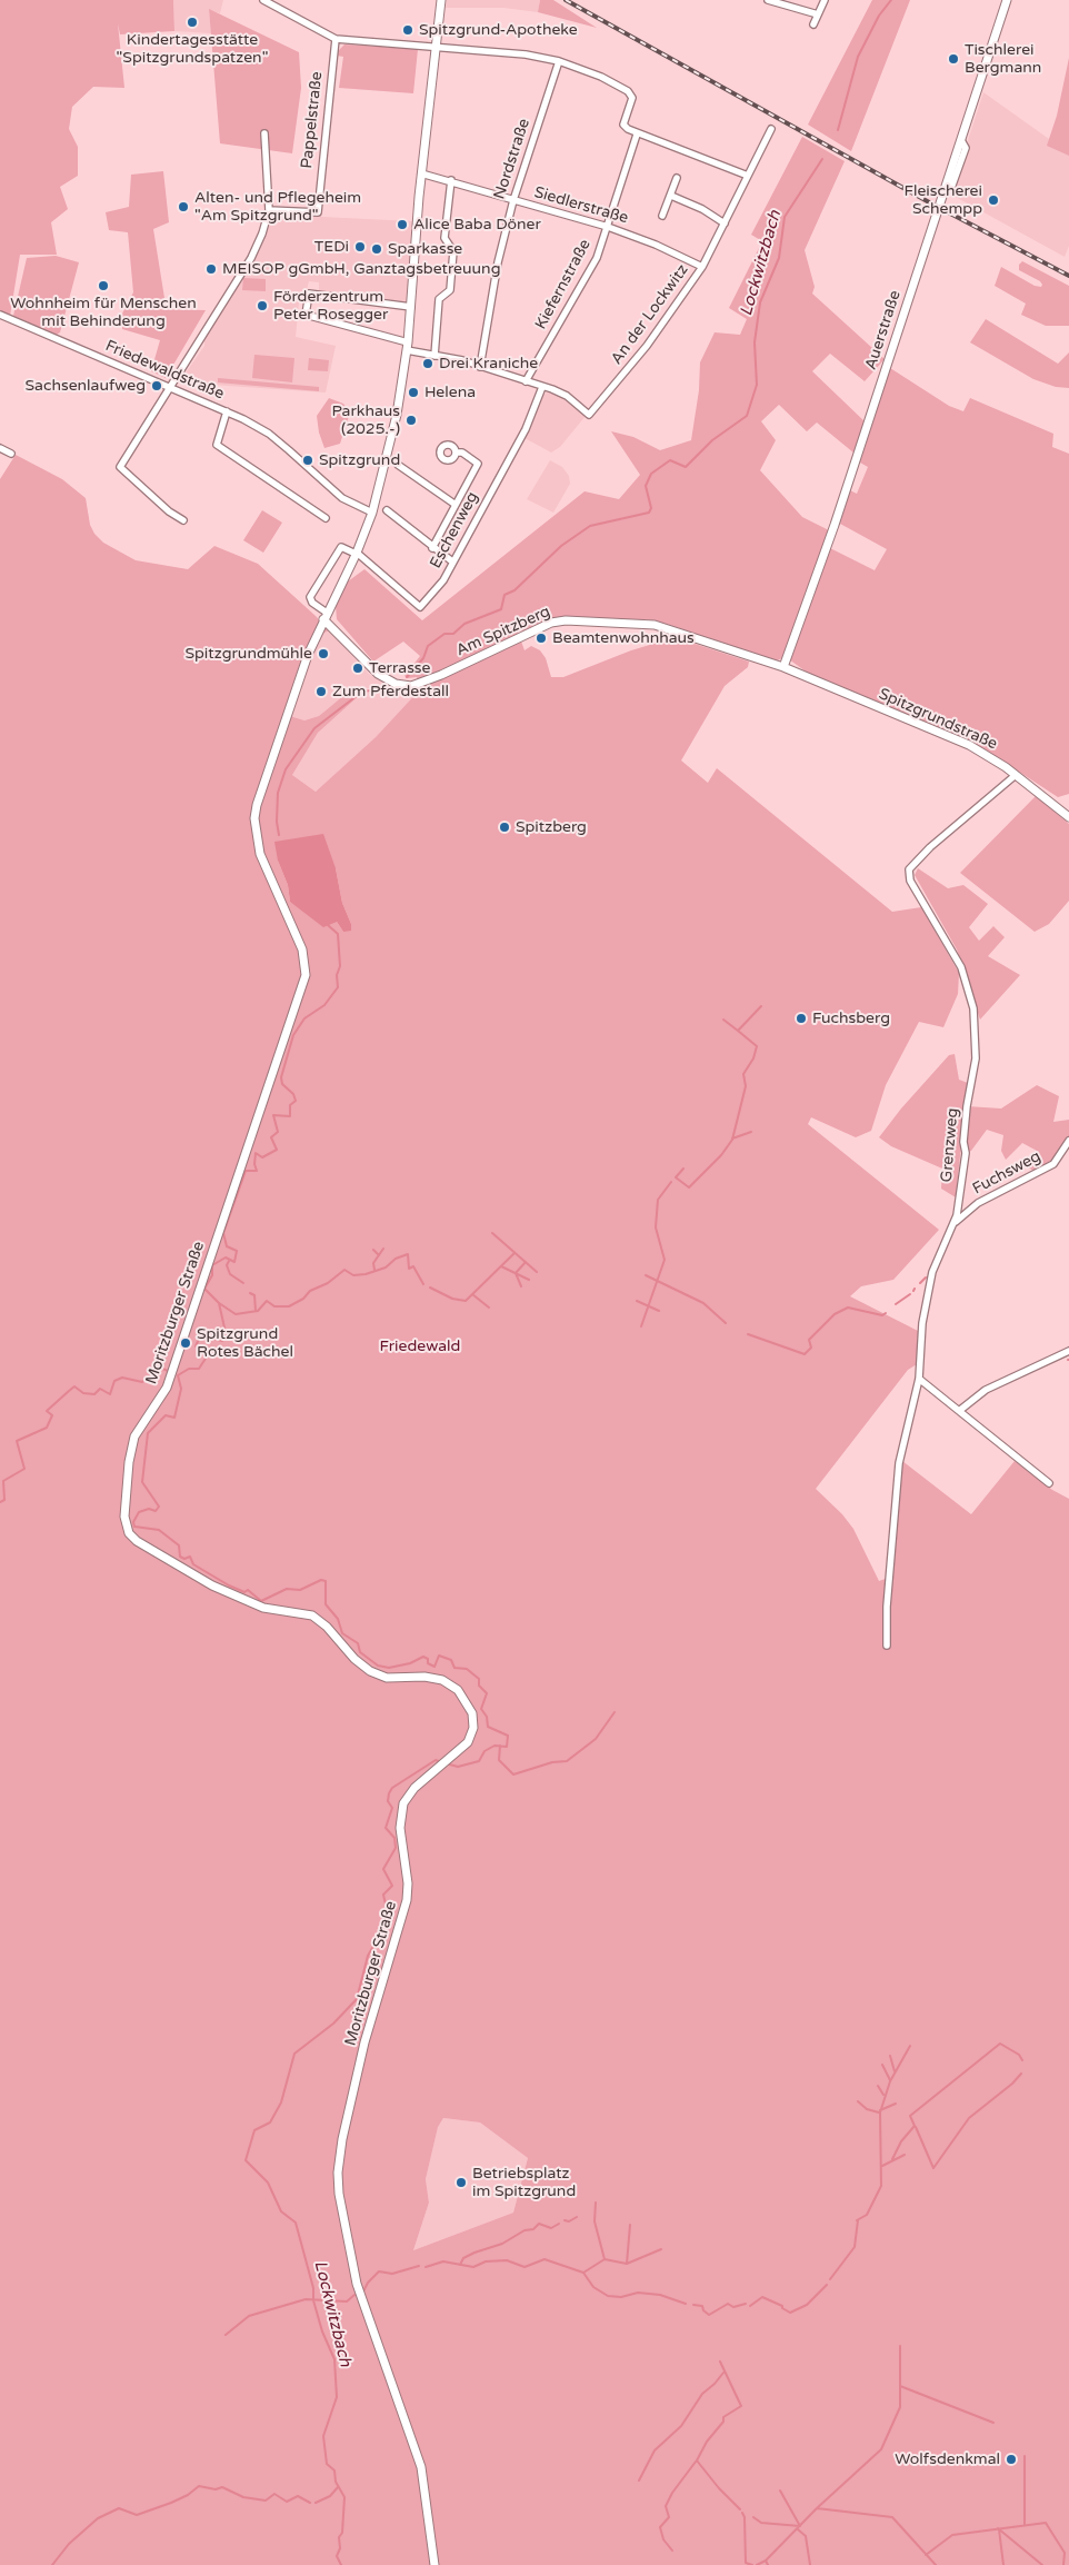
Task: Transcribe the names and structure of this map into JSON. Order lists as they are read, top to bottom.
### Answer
{
  "streets": {
    "street": [
      "Pappelstraße",
      "Nordstraße",
      "Siedlerstraße",
      "Kiefernstraße",
      "An der Lockwitz",
      "Auerstraße",
      "Friedewaldstraße",
      "Eschenweg",
      "Am Spitzberg",
      "Spitzgrundstraße",
      "Grenzweg",
      "Fuchsweg",
      "Moritzburger Straße"
    ]
  },
  "crossings": [
    ["Nordstraße", "Siedlerstraße"],
    ["Siedlerstraße", "Kiefernstraße"],
    ["Siedlerstraße", "An der Lockwitz"],
    ["Siedlerstraße", "Moritzburger Straße"],
    ["An der Lockwitz", "Eschenweg"],
    ["Auerstraße", "Am Spitzberg"],
    ["Auerstraße", "Spitzgrundstraße"],
    ["Friedewaldstraße", "Moritzburger Straße"],
    ["Eschenweg", "Moritzburger Straße"],
    ["Am Spitzberg", "Spitzgrundstraße"],
    ["Am Spitzberg", "Moritzburger Straße"],
    ["Spitzgrundstraße", "Grenzweg"],
    ["Grenzweg", "Fuchsweg"]
  ],
  "water": ["Lockwitzbach"],
  "parks": ["Friedewald"],
  "places": [
    "Kindertagesstätte \"Spitzgrundspatzen\"",
    "Spitzgrund-Apotheke",
    "Tischlerei Bergmann",
    "Fleischerei Schempp",
    "Alten- und Pflegeheim \"Am Spitzgrund\"",
    "Alice Baba Döner",
    "TEDi",
    "Sparkasse",
    "MEISOP gGmbH, Ganztagsbetreuung",
    "Wohnheim für Menschen mit Behinderung",
    "Förderzentrum Peter Rosegger",
    "Drei Kraniche",
    "Sachsenlaufweg",
    "Helena",
    "Parkhaus (2025.-)",
    "Spitzgrund",
    "Beamtenwohnhaus",
    "Spitzgrundmühle",
    "Terrasse",
    "Zum Pferdestall",
    "Spitzberg",
    "Fuchsberg",
    "Spitzgrund Rotes Bächel",
    "Betriebsplatz im Spitzgrund",
    "Wolfsdenkmal"
  ]
}
